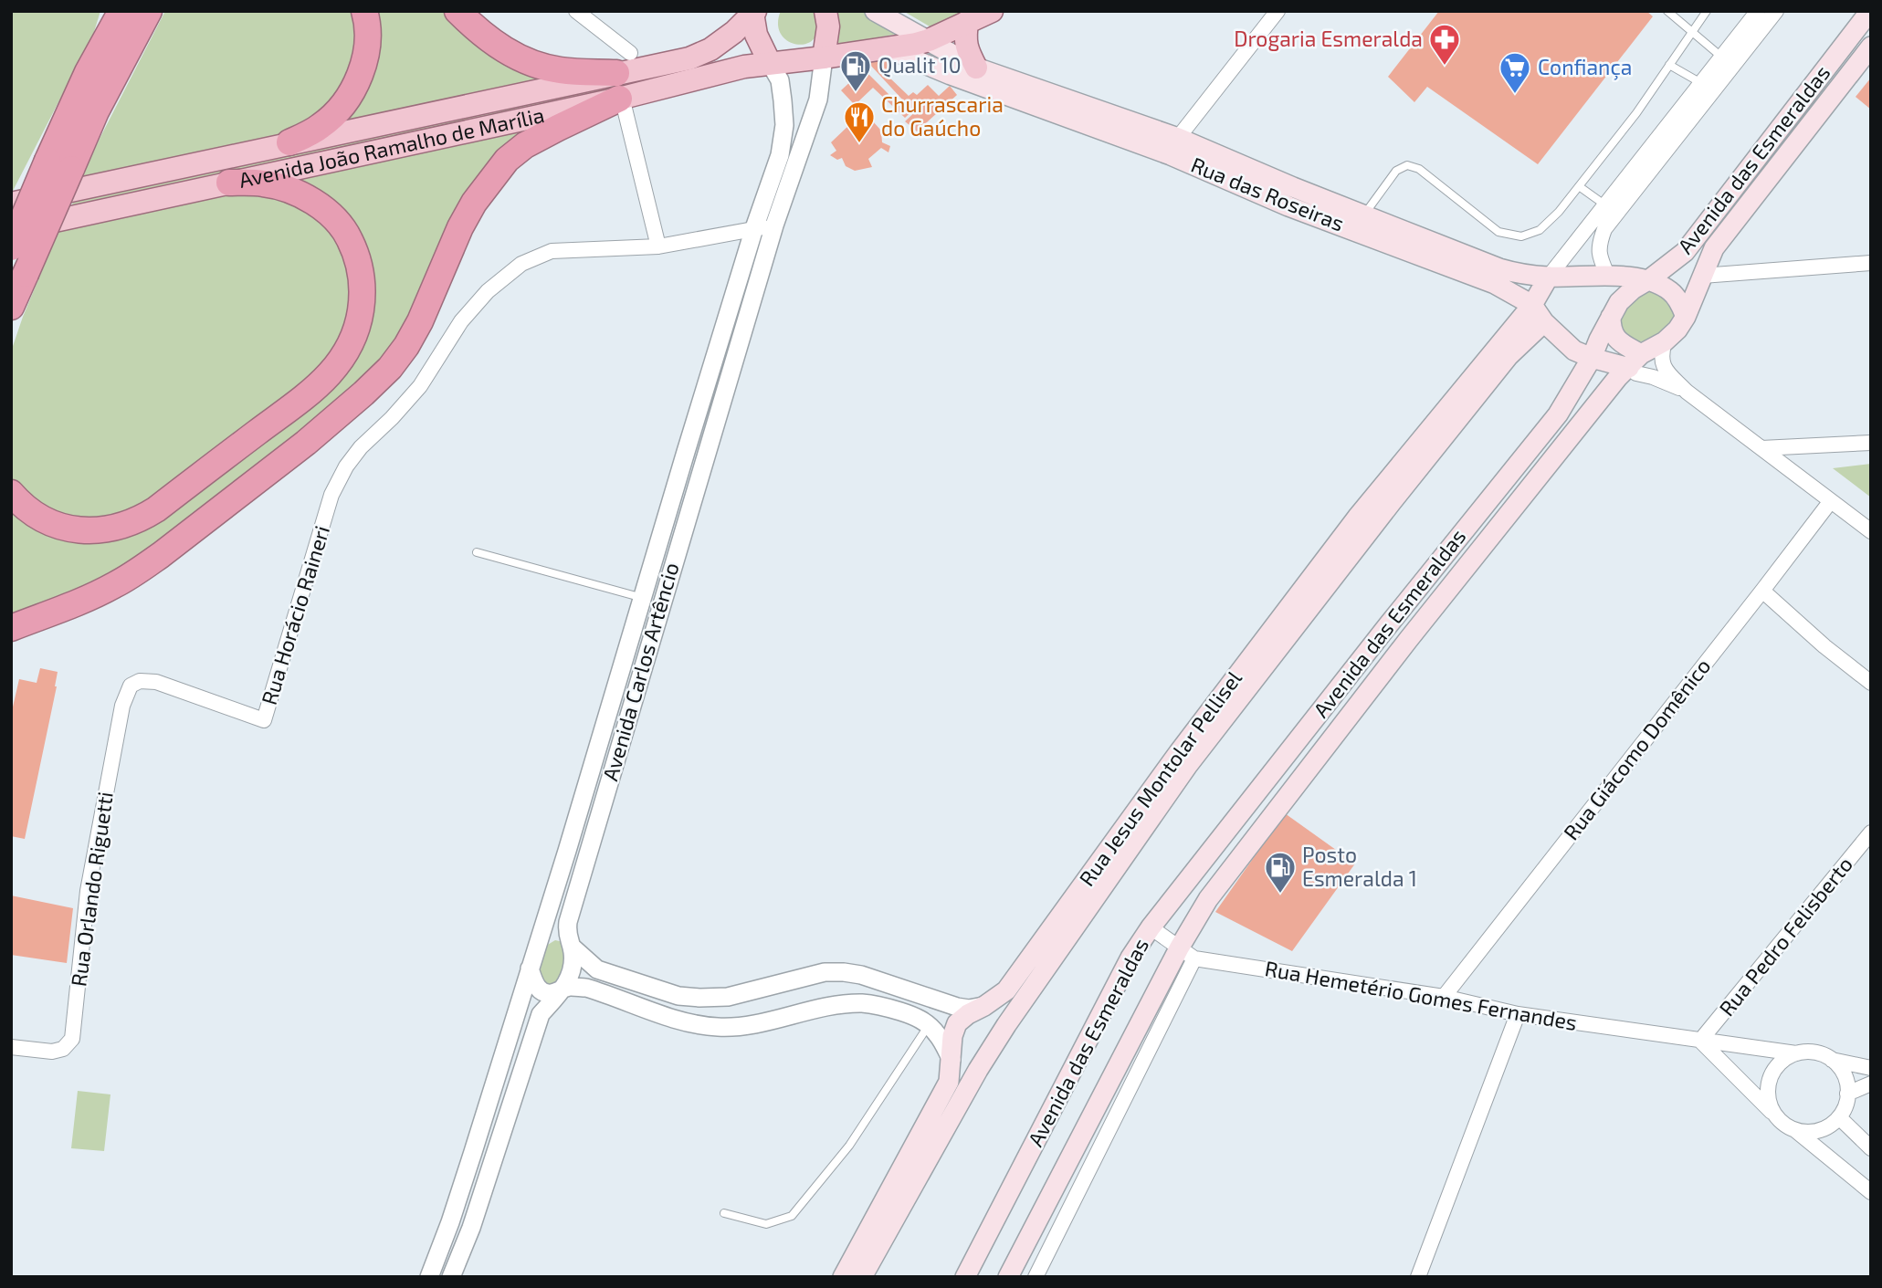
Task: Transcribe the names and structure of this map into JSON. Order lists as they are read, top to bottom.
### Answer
{
  "streets": {
    "main road": [
      "Avenida João Ramalho de Marília",
      "Avenida das Esmeraldas",
      "Rua das Roseiras",
      "Rua Jesus Montolar Pellisel"
    ],
    "street": [
      "Rua Horácio Raineri",
      "Avenida Carlos Artêncio",
      "Rua Giácomo Domênico",
      "Rua Orlando Riguetti",
      "Rua Pedro Felisberto",
      "Rua Hemetério Gomes Fernandes"
    ]
  },
  "crossings": [
    ["Avenida João Ramalho de Marília", "Rua das Roseiras"],
    ["Avenida João Ramalho de Marília", "Avenida Carlos Artêncio"],
    ["Avenida das Esmeraldas", "Rua das Roseiras"],
    ["Avenida das Esmeraldas", "Rua Hemetério Gomes Fernandes"],
    ["Rua das Roseiras", "Rua Jesus Montolar Pellisel"],
    ["Rua Horácio Raineri", "Rua Orlando Riguetti"],
    ["Rua Giácomo Domênico", "Rua Hemetério Gomes Fernandes"],
    ["Rua Pedro Felisberto", "Rua Hemetério Gomes Fernandes"]
  ],
  "places": {
    "pharmacy": ["Drogaria Esmeralda"],
    "fuel station": ["Qualit 10", "Posto Esmeralda 1"],
    "supermarket": ["Confiança"],
    "restaurant": ["Churrascaria do Gaúcho"]
  }
}
